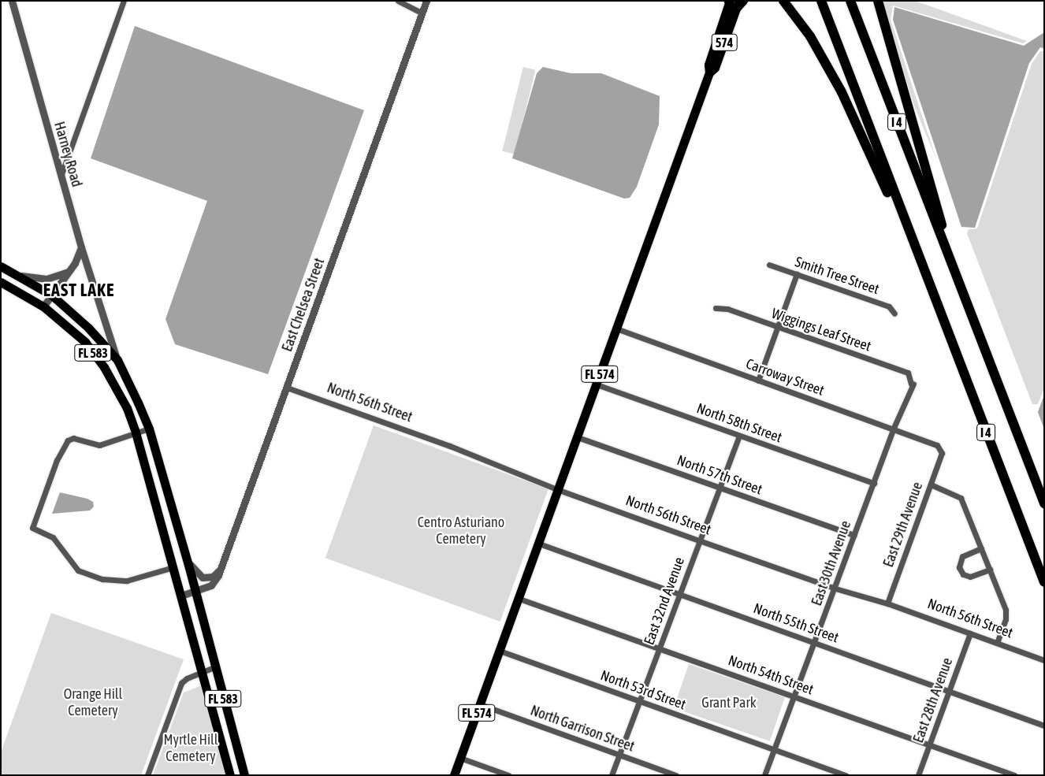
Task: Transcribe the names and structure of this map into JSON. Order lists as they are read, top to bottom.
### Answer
{
  "streets": {
    "highway": ["I 4"],
    "main road": ["574", "FL 583", "FL 574"],
    "street": [
      "Harney Road",
      "Smith Tree Street",
      "East Chelsea Street",
      "Wiggings Leaf Street",
      "Carroway Street",
      "North 56th Street",
      "North 58th Street",
      "North 57th Street",
      "East 29th Avenue",
      "East 30th Avenue",
      "East 32nd Avenue",
      "North 55th Street",
      "North 54th Street",
      "North 53rd Street",
      "East 28th Avenue",
      "North Garrison Street"
    ]
  },
  "crossings": [
    ["574", "FL 574"],
    ["Harney Road", "FL 583"],
    ["East Chelsea Street", "FL 583"],
    ["East Chelsea Street", "North 56th Street"],
    ["Wiggings Leaf Street", "East 30th Avenue"],
    ["FL 574", "Carroway Street"],
    ["FL 574", "North 56th Street"],
    ["FL 574", "North 58th Street"],
    ["FL 574", "North 57th Street"],
    ["FL 574", "North 55th Street"],
    ["FL 574", "North 54th Street"],
    ["FL 574", "North 53rd Street"],
    ["FL 574", "North Garrison Street"],
    ["Carroway Street", "East 29th Avenue"],
    ["Carroway Street", "East 30th Avenue"],
    ["North 56th Street", "East 29th Avenue"],
    ["North 56th Street", "East 30th Avenue"],
    ["North 56th Street", "East 32nd Avenue"],
    ["North 56th Street", "East 28th Avenue"],
    ["North 58th Street", "East 30th Avenue"],
    ["North 58th Street", "East 32nd Avenue"],
    ["North 57th Street", "East 30th Avenue"],
    ["North 57th Street", "East 32nd Avenue"],
    ["East 30th Avenue", "North 55th Street"],
    ["East 30th Avenue", "North 54th Street"],
    ["East 30th Avenue", "North 53rd Street"],
    ["East 32nd Avenue", "North 55th Street"],
    ["East 32nd Avenue", "North 54th Street"],
    ["East 32nd Avenue", "North 53rd Street"],
    ["East 32nd Avenue", "North Garrison Street"],
    ["North 55th Street", "East 28th Avenue"],
    ["North 54th Street", "East 28th Avenue"]
  ],
  "districts": ["EAST LAKE"],
  "parks": [
    "Centro Asturiano Cemetery",
    "Orange Hill Cemetery",
    "Grant Park",
    "Myrtle Hill Cemetery"
  ]
}
